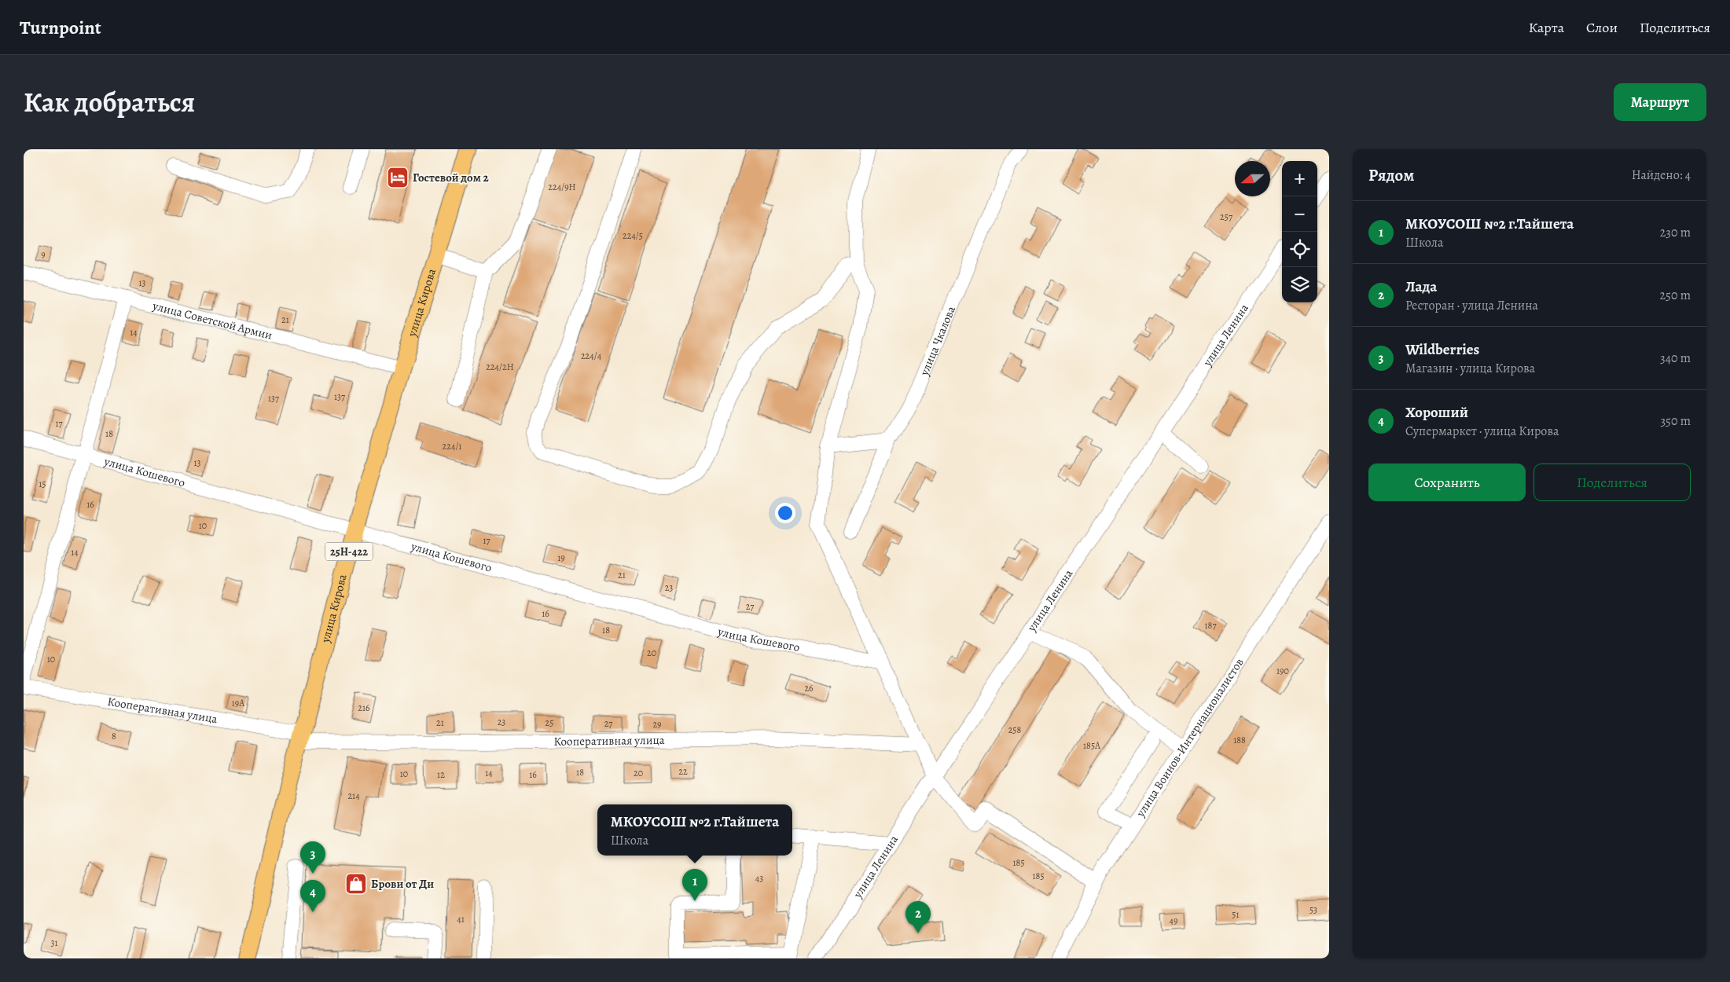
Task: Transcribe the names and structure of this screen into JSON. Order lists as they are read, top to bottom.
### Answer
{
  "streets": {
    "main road": ["улица Кирова", "25Н-422"],
    "street": [
      "улица Советской Армии",
      "улица Ленина",
      "улица Чкалова",
      "улица Кошевого",
      "Кооперативная улица",
      "улица Воинов-Интернационалистов"
    ]
  },
  "crossings": [
    ["улица Кирова", "улица Советской Армии"],
    ["улица Кирова", "улица Кошевого"],
    ["улица Кирова", "Кооперативная улица"]
  ],
  "places": {
    "hotel": ["Гостевой дом 2"],
    "shop": ["Брови от Ди"]
  },
  "house_numbers": [
    "224/9Н",
    "257",
    "224/5",
    "9",
    "13",
    "21",
    "14",
    "224/4",
    "224/2Н",
    "137",
    "137",
    "17",
    "18",
    "224/1",
    "13",
    "15",
    "16",
    "10",
    "17",
    "14",
    "19",
    "21",
    "23",
    "27",
    "16",
    "187",
    "18",
    "20",
    "10",
    "190",
    "26",
    "19А",
    "216",
    "23",
    "21",
    "25",
    "27",
    "29",
    "258",
    "8",
    "188",
    "185А",
    "22",
    "18",
    "14",
    "20",
    "10",
    "12",
    "16",
    "214",
    "185",
    "185",
    "43",
    "53",
    "51",
    "41",
    "49",
    "31"
  ],
  "north": "left",
  "page": {
    "header": "Turnpoint",
    "nav": ["Карта", "Слои", "Поделиться"],
    "title": "Как добраться",
    "buttons": [
      "Маршрут",
      ["Сохранить", "Поделиться"]
    ],
    "heading": ["Рядом", "Найдено: 4"],
    "map_buttons": ["+", "−"],
    "list": [
      {
        "mark": "1",
        "name": "МКОУСОШ №2 г.Тайшета",
        "note": "Школа",
        "value": "230 m"
      },
      {
        "mark": "2",
        "name": "Лада",
        "note": "Ресторан · улица Ленина",
        "value": "250 m"
      },
      {
        "mark": "3",
        "name": "Wildberries",
        "note": "Магазин · улица Кирова",
        "value": "340 m"
      },
      {
        "mark": "4",
        "name": "Хороший",
        "note": "Супермаркет · улица Кирова",
        "value": "350 m"
      }
    ],
    "popup": ["МКОУСОШ №2 г.Тайшета", "Школа"],
    "pins": [
      "3",
      "1",
      "4",
      "2"
    ]
  }
}
